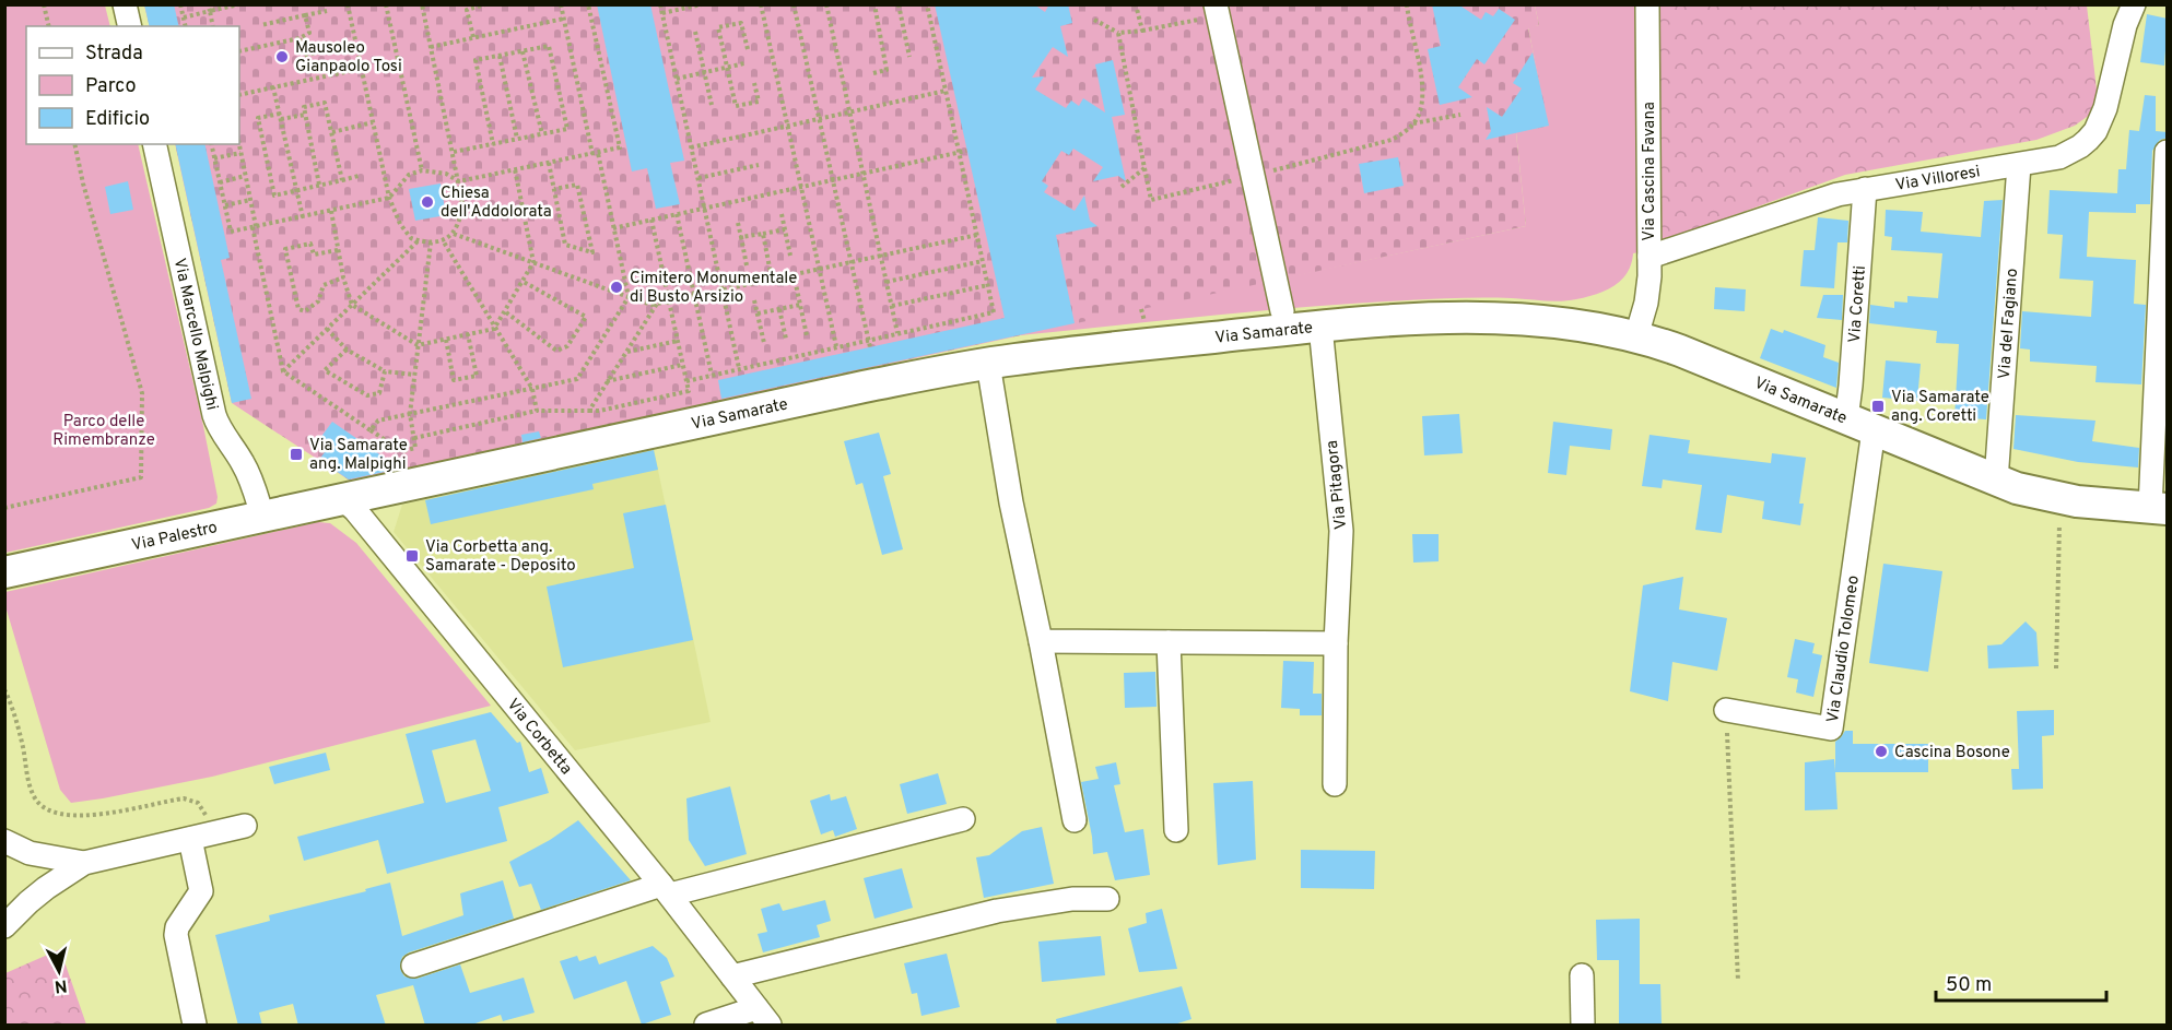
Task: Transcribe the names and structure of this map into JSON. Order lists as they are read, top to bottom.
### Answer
{
  "streets": {
    "street": [
      "Via Cascina Favana",
      "Via Villoresi",
      "Via Coretti",
      "Via del Fagiano",
      "Via Samarate",
      "Via Marcello Malpighi",
      "Via Pitagora",
      "Via Palestro",
      "Via Claudio Tolomeo",
      "Via Corbetta"
    ]
  },
  "crossings": [
    ["Via Cascina Favana", "Via Villoresi"],
    ["Via Cascina Favana", "Via Samarate"],
    ["Via Villoresi", "Via Coretti"],
    ["Via Villoresi", "Via del Fagiano"],
    ["Via Coretti", "Via Samarate"],
    ["Via Coretti", "Via Claudio Tolomeo"],
    ["Via del Fagiano", "Via Samarate"],
    ["Via Samarate", "Via Pitagora"],
    ["Via Samarate", "Via Palestro"],
    ["Via Samarate", "Via Claudio Tolomeo"],
    ["Via Samarate", "Via Corbetta"],
    ["Via Marcello Malpighi", "Via Palestro"],
    ["Via Palestro", "Via Corbetta"]
  ],
  "parks": ["Parco delle Rimembranze"],
  "places": {
    "other": [
      "Mausoleo Gianpaolo Tosi",
      "Chiesa dell'Addolorata",
      "Cimitero Monumentale di Busto Arsizio",
      "Cascina Bosone"
    ],
    "transit": ["Via Samarate ang. Coretti", "Via Samarate ang. Malpighi", "Via Corbetta ang. Samarate - Deposito"]
  },
  "legend": ["Strada", "Parco", "Edificio"],
  "scale_bar": "50 m",
  "north": "bottom"
}
